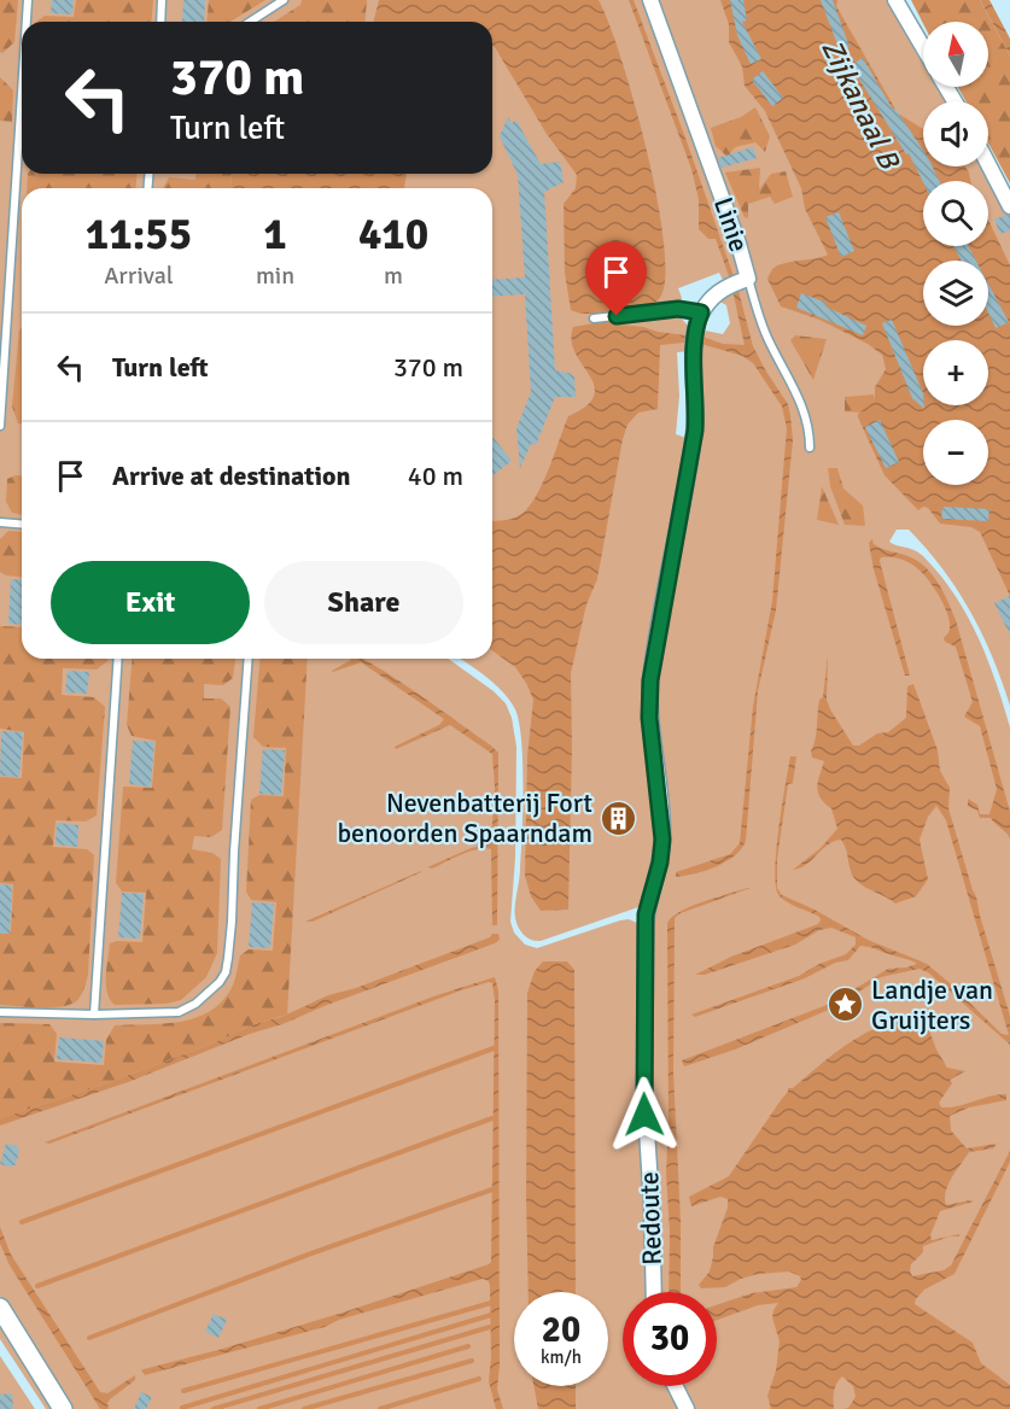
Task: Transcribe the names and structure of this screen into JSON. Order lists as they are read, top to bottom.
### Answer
{
  "streets": {
    "street": ["Linie", "Redoute"]
  },
  "water": ["Zijkanaal B"],
  "places": {
    "building": ["Nevenbatterij Fort benoorden Spaarndam"],
    "place": ["Landje van Gruijters"]
  },
  "north": "top",
  "page": {
    "map_buttons": ["+", "−"],
    "turn": ["370 m", "Turn left"],
    "eta": [
      "11:55",
      "Arrival",
      "1",
      "min",
      "410",
      "m"
    ],
    "list": [
      {
        "name": "Turn left",
        "value": "370 m"
      },
      {
        "name": "Arrive at destination",
        "value": "40 m"
      }
    ],
    "buttons": ["Exit", "Share"],
    "speed": "20 km/h",
    "limit": "30"
  }
}
